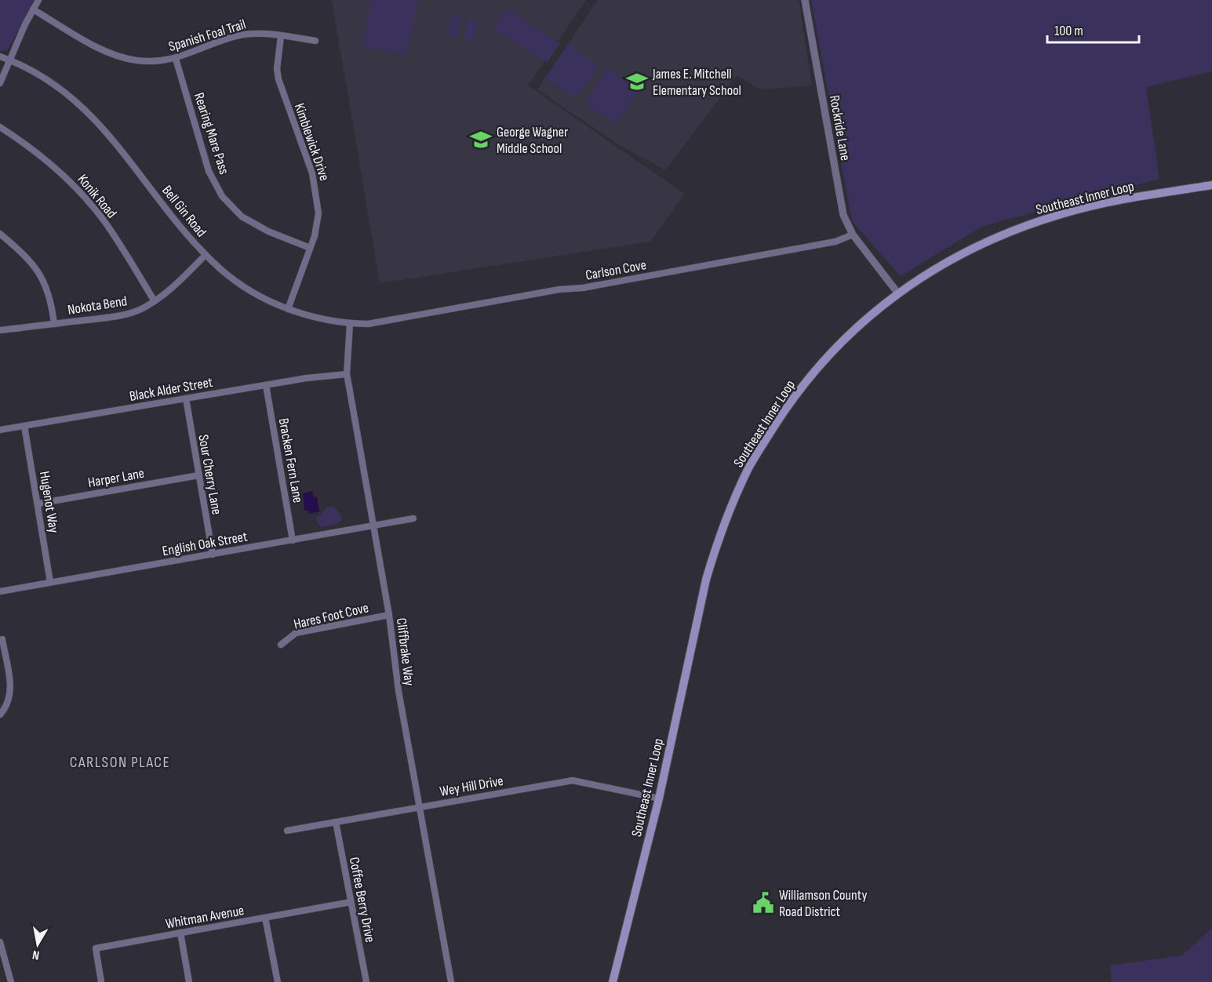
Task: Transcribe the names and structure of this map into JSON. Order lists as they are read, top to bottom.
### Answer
{
  "streets": {
    "main road": ["Southeast Inner Loop"],
    "street": [
      "Spanish Foal Trail",
      "Rockride Lane",
      "Rearing Mare Pass",
      "Kimblewick Drive",
      "Konik Road",
      "Bell Gin Road",
      "Carlson Cove",
      "Nokota Bend",
      "Black Alder Street",
      "Bracken Fern Lane",
      "Sour Cherry Lane",
      "Harper Lane",
      "Hugenot Way",
      "English Oak Street",
      "Hares Foot Cove",
      "Cliffbrake Way",
      "Wey Hill Drive",
      "Coffee Berry Drive",
      "Whitman Avenue"
    ]
  },
  "crossings": [
    ["Spanish Foal Trail", "Rearing Mare Pass"],
    ["Spanish Foal Trail", "Kimblewick Drive"],
    ["Rockride Lane", "Southeast Inner Loop"],
    ["Rockride Lane", "Carlson Cove"],
    ["Rearing Mare Pass", "Kimblewick Drive"],
    ["Kimblewick Drive", "Bell Gin Road"],
    ["Konik Road", "Nokota Bend"],
    ["Southeast Inner Loop", "Wey Hill Drive"],
    ["Bell Gin Road", "Carlson Cove"],
    ["Bell Gin Road", "Nokota Bend"],
    ["Bell Gin Road", "Cliffbrake Way"],
    ["Black Alder Street", "Bracken Fern Lane"],
    ["Black Alder Street", "Sour Cherry Lane"],
    ["Black Alder Street", "Hugenot Way"],
    ["Black Alder Street", "Cliffbrake Way"],
    ["Bracken Fern Lane", "English Oak Street"],
    ["Sour Cherry Lane", "Harper Lane"],
    ["Sour Cherry Lane", "English Oak Street"],
    ["Harper Lane", "Hugenot Way"],
    ["Hugenot Way", "English Oak Street"],
    ["English Oak Street", "Cliffbrake Way"],
    ["Hares Foot Cove", "Cliffbrake Way"],
    ["Cliffbrake Way", "Wey Hill Drive"],
    ["Wey Hill Drive", "Coffee Berry Drive"],
    ["Coffee Berry Drive", "Whitman Avenue"]
  ],
  "districts": ["CARLSON PLACE"],
  "places": {
    "school or university": ["James E. Mitchell Elementary School", "George Wagner Middle School"],
    "public building": ["Williamson County Road District"]
  },
  "scale_bar": "100 m",
  "north": "bottom"
}
